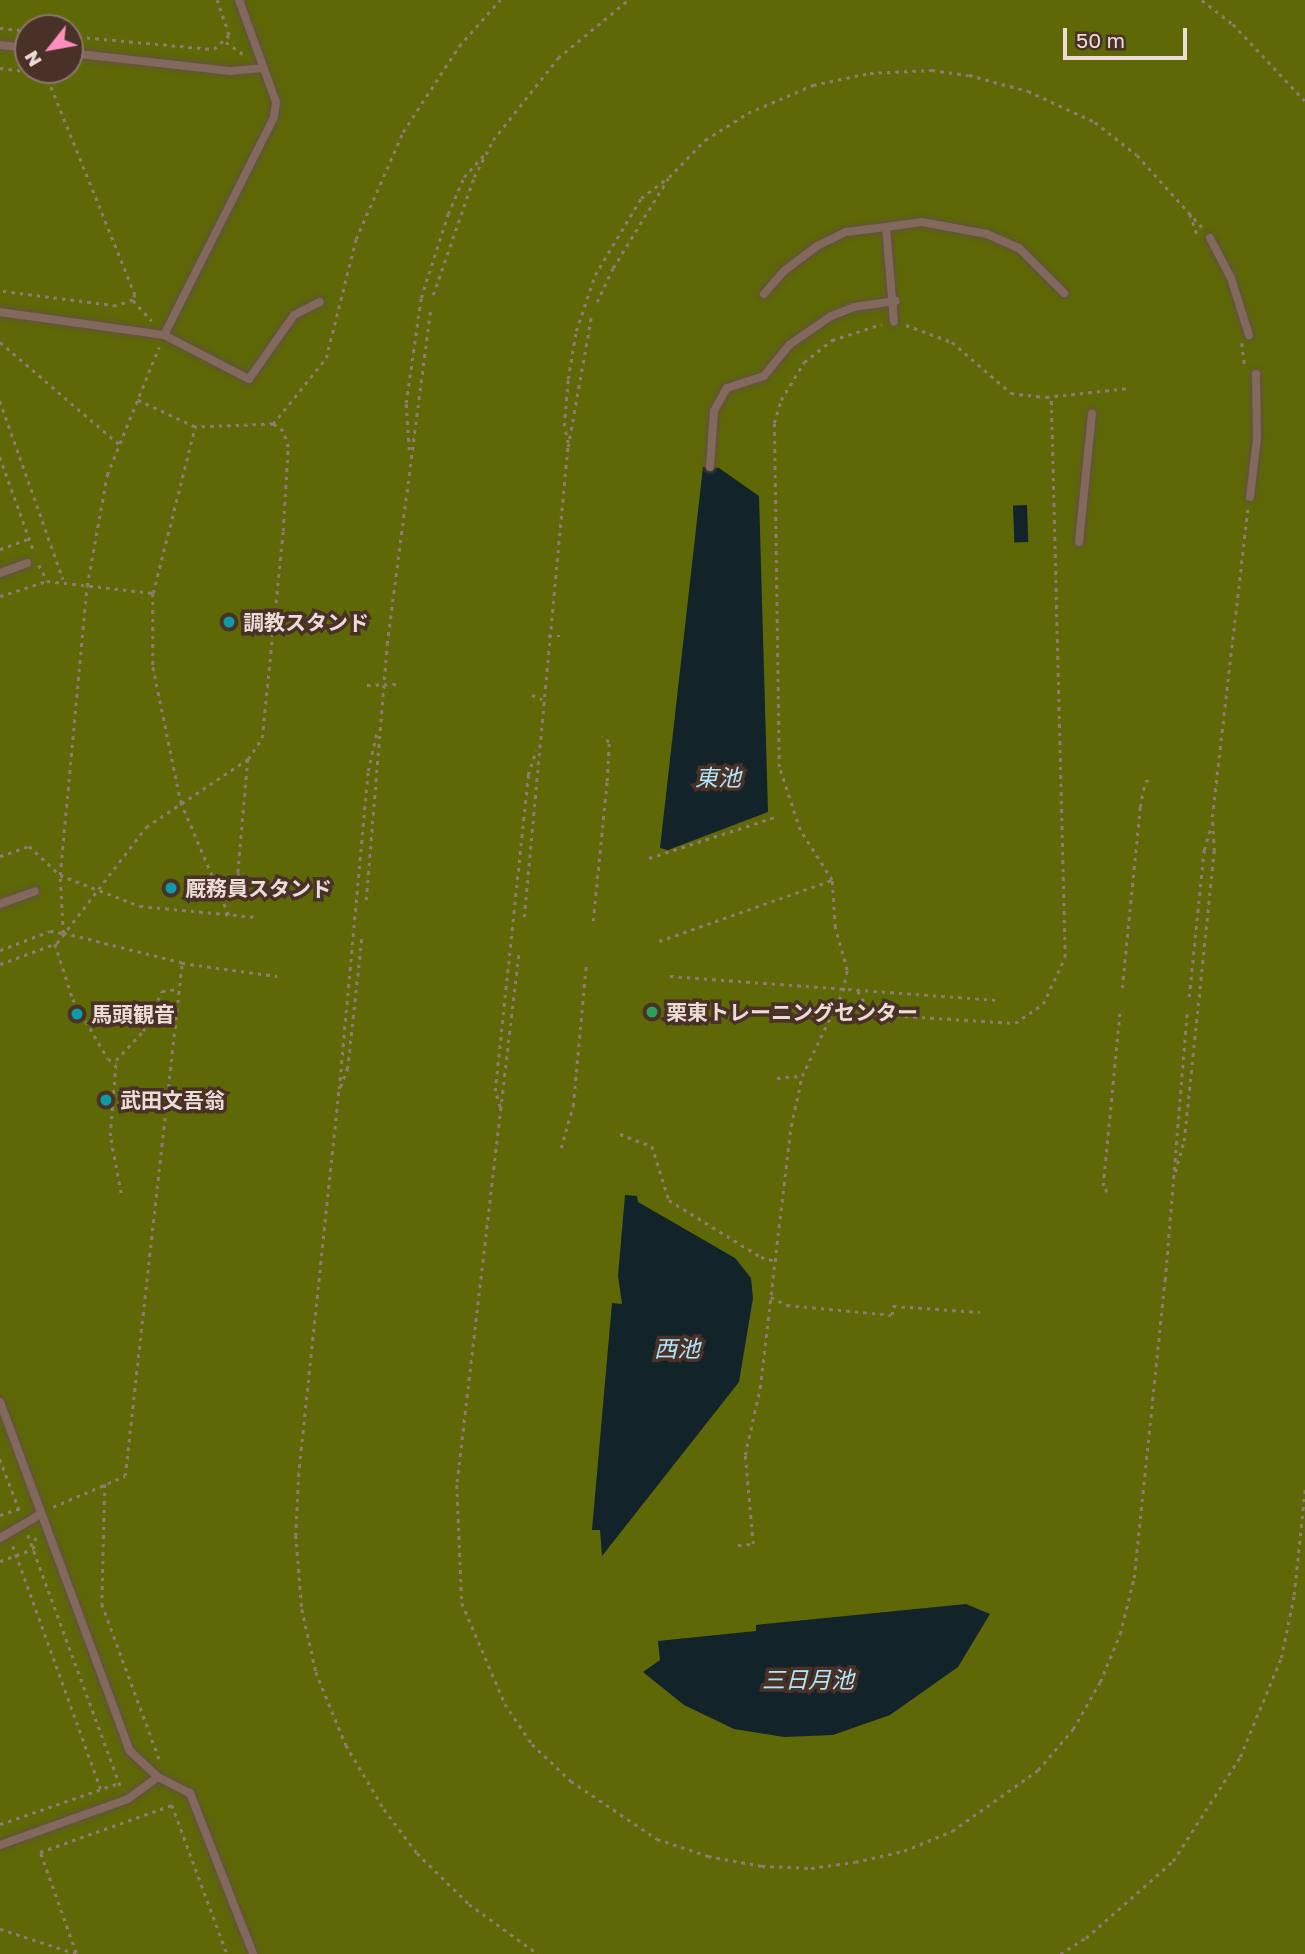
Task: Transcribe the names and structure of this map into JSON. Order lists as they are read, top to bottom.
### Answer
{
  "water": ["東池", "西池", "三日月池"],
  "places": [
    "調教スタンド",
    "厩務員スタンド",
    "栗東トレーニングセンター",
    "馬頭観音",
    "武田文吾翁"
  ],
  "scale_bar": "50 m",
  "north": "bottom left"
}
